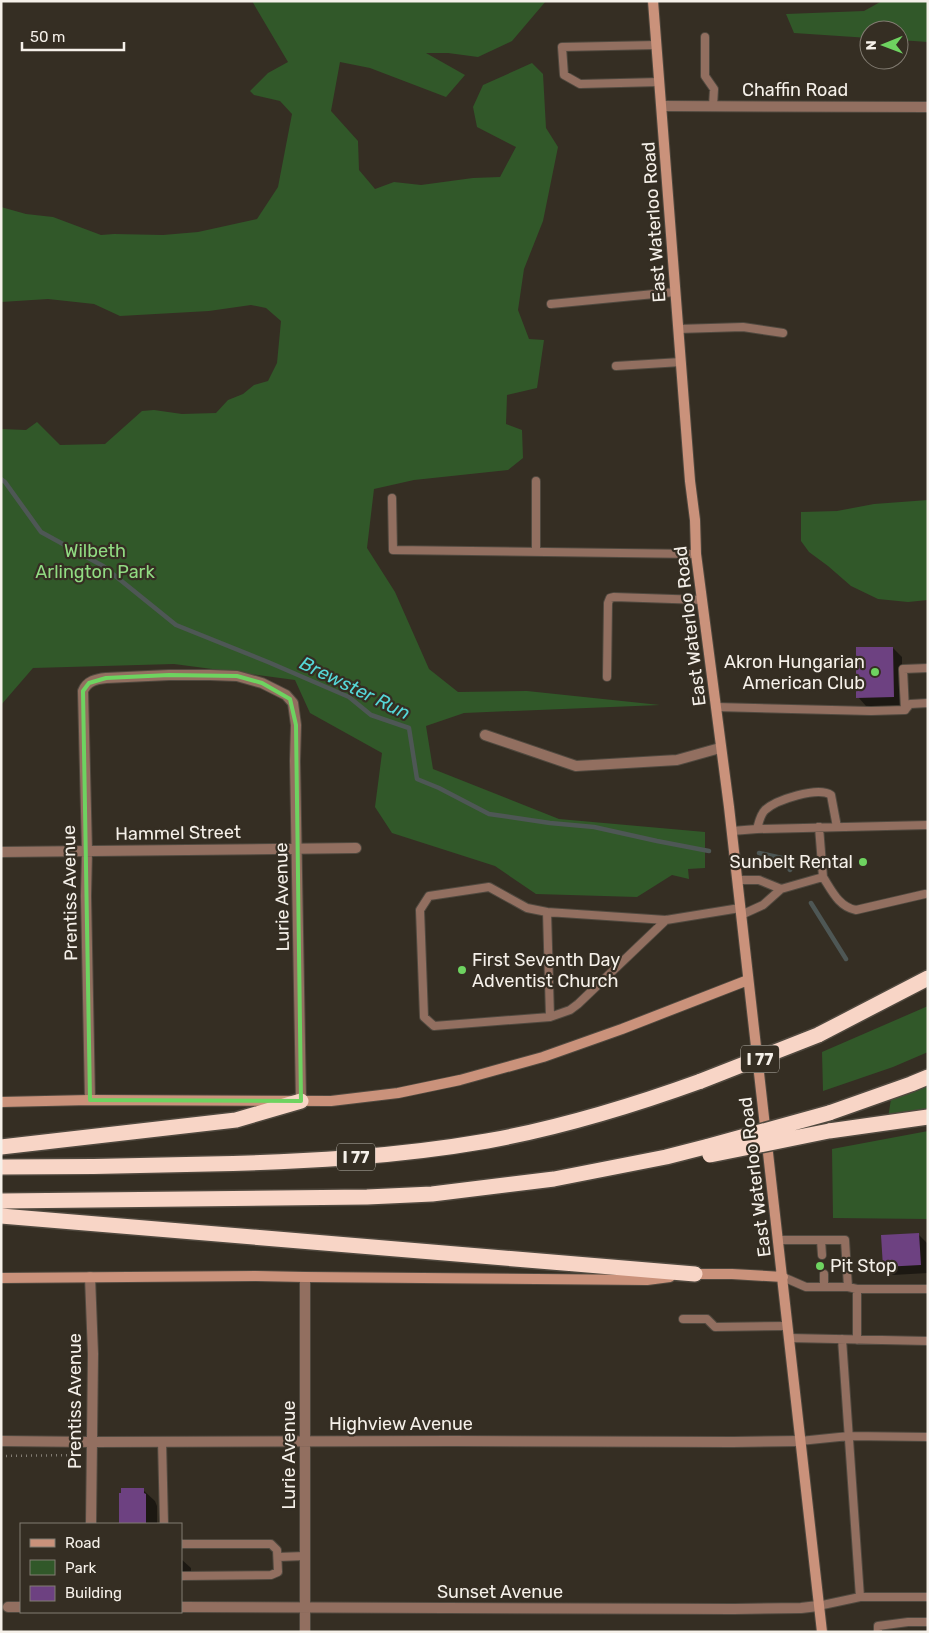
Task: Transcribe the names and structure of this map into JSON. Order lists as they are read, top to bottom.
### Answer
{
  "streets": {
    "highway": ["I 77"],
    "main road": ["East Waterloo Road"],
    "street": [
      "Chaffin Road",
      "Hammel Street",
      "Prentiss Avenue",
      "Lurie Avenue",
      "Highview Avenue",
      "Sunset Avenue"
    ]
  },
  "crossings": [
    ["Chaffin Road", "East Waterloo Road"],
    ["East Waterloo Road", "Highview Avenue"],
    ["East Waterloo Road", "Sunset Avenue"],
    ["Hammel Street", "Prentiss Avenue"],
    ["Hammel Street", "Lurie Avenue"],
    ["Prentiss Avenue", "Lurie Avenue"],
    ["Prentiss Avenue", "Highview Avenue"],
    ["Lurie Avenue", "Highview Avenue"],
    ["Lurie Avenue", "Sunset Avenue"]
  ],
  "water": ["Brewster Run"],
  "parks": ["Wilbeth Arlington Park"],
  "places": [
    "Akron Hungarian American Club",
    "Sunbelt Rental",
    "First Seventh Day Adventist Church",
    "Pit Stop"
  ],
  "legend": ["Road", "Park", "Building"],
  "scale_bar": "50 m",
  "north": "left"
}
